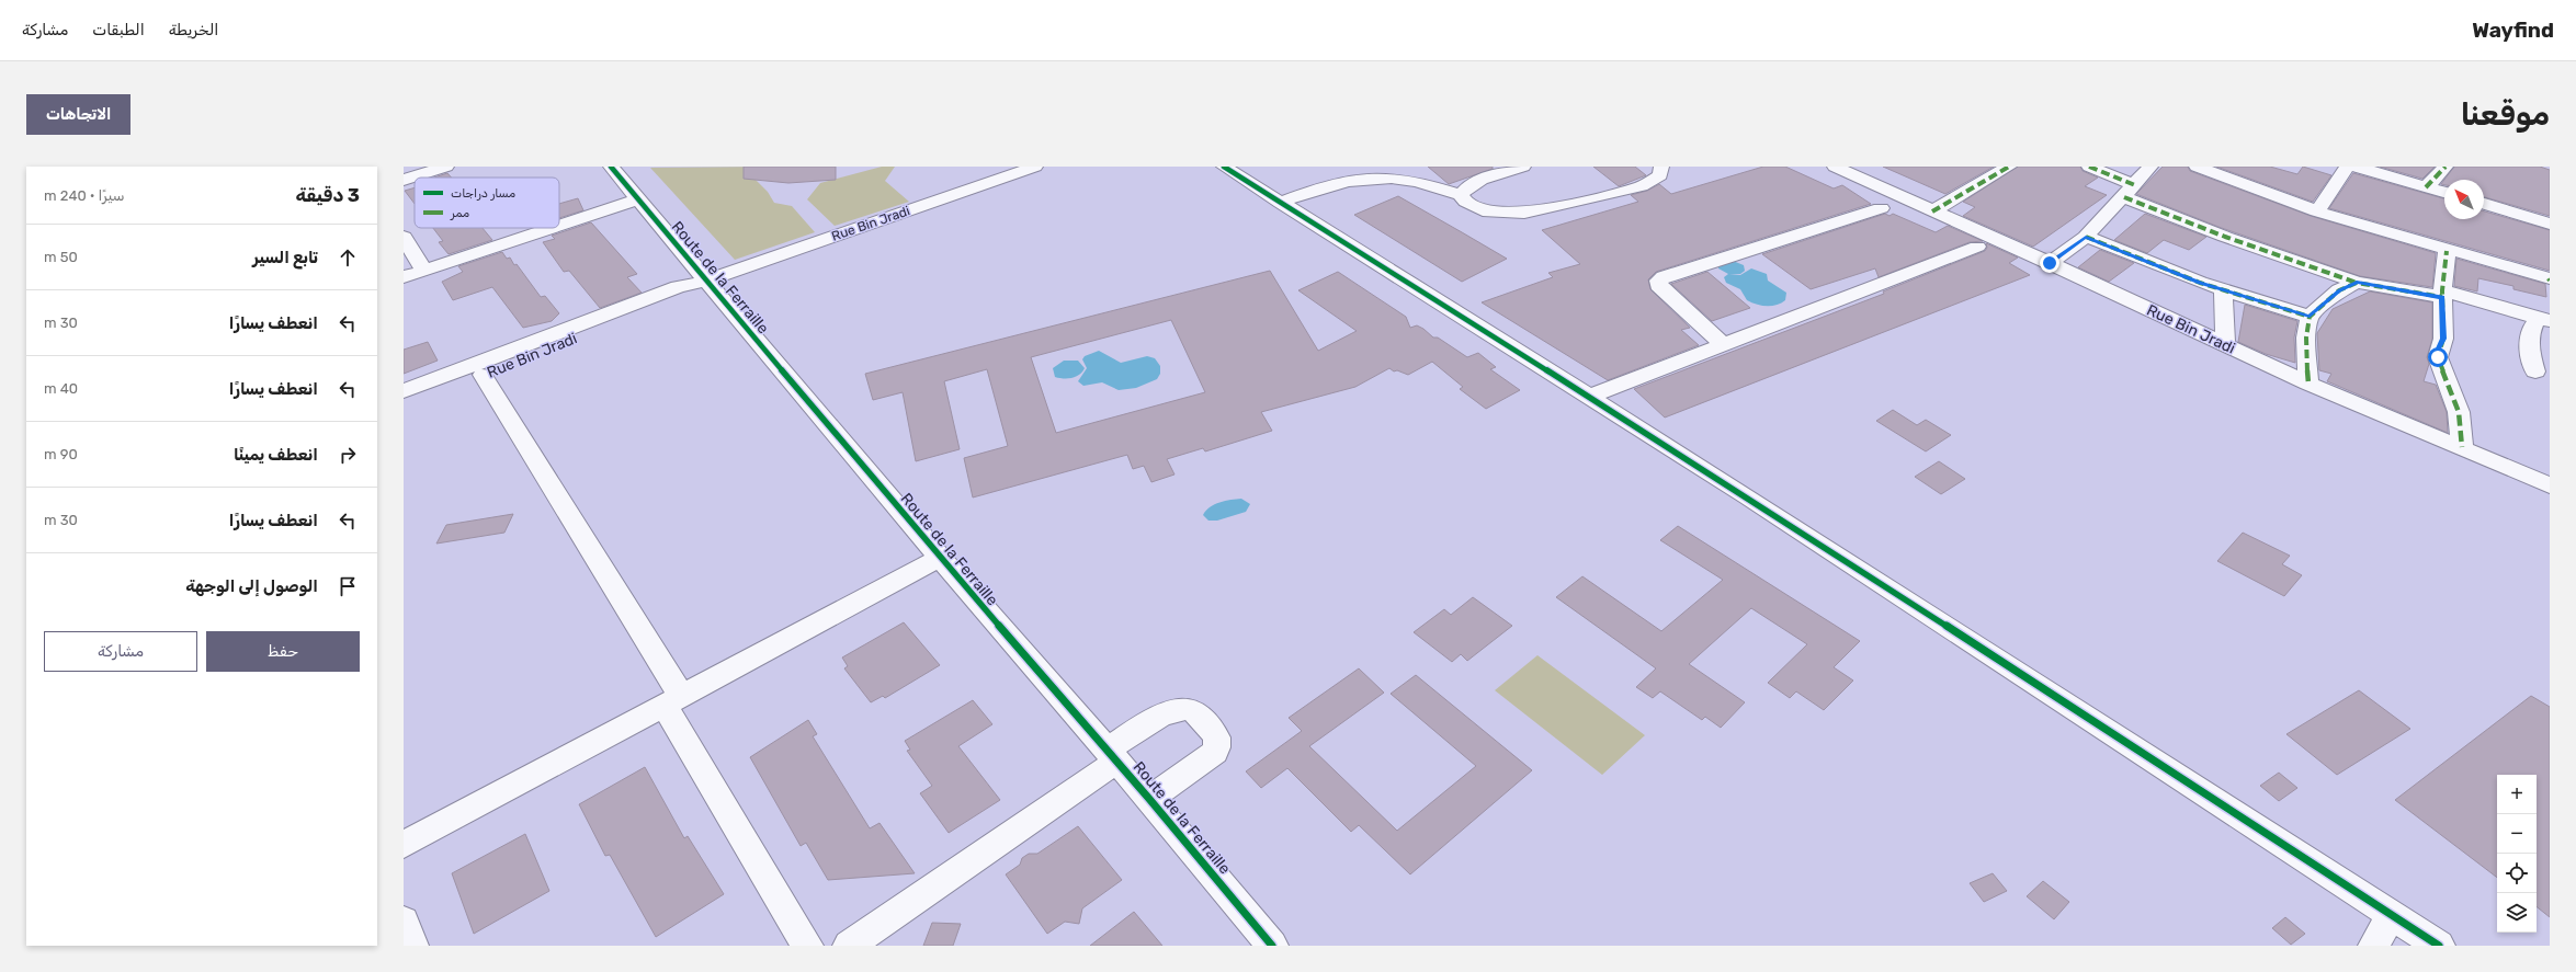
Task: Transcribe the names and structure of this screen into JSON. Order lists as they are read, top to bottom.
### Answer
{
  "streets": {
    "street": ["Rue Bin Jradi", "Route de la Ferraille"]
  },
  "crossings": [
    ["Rue Bin Jradi", "Route de la Ferraille"]
  ],
  "legend": ["مسار دراجات", "ممر"],
  "north": "top left",
  "page": {
    "header": "Wayfind",
    "nav": ["الخريطة", "الطبقات", "مشاركة"],
    "buttons": [
      "الاتجاهات",
      ["حفظ", "مشاركة"]
    ],
    "title": "موقعنا",
    "heading": ["3 دقيقة", "سيرًا · 240 m"],
    "list": [
      ["تابع السير", "50 m"],
      ["انعطف يسارًا", "30 m"],
      ["انعطف يسارًا", "40 m"],
      ["انعطف يمينًا", "90 m"],
      ["انعطف يسارًا", "30 m"],
      "الوصول إلى الوجهة"
    ],
    "map_buttons": ["+", "−"]
  }
}
